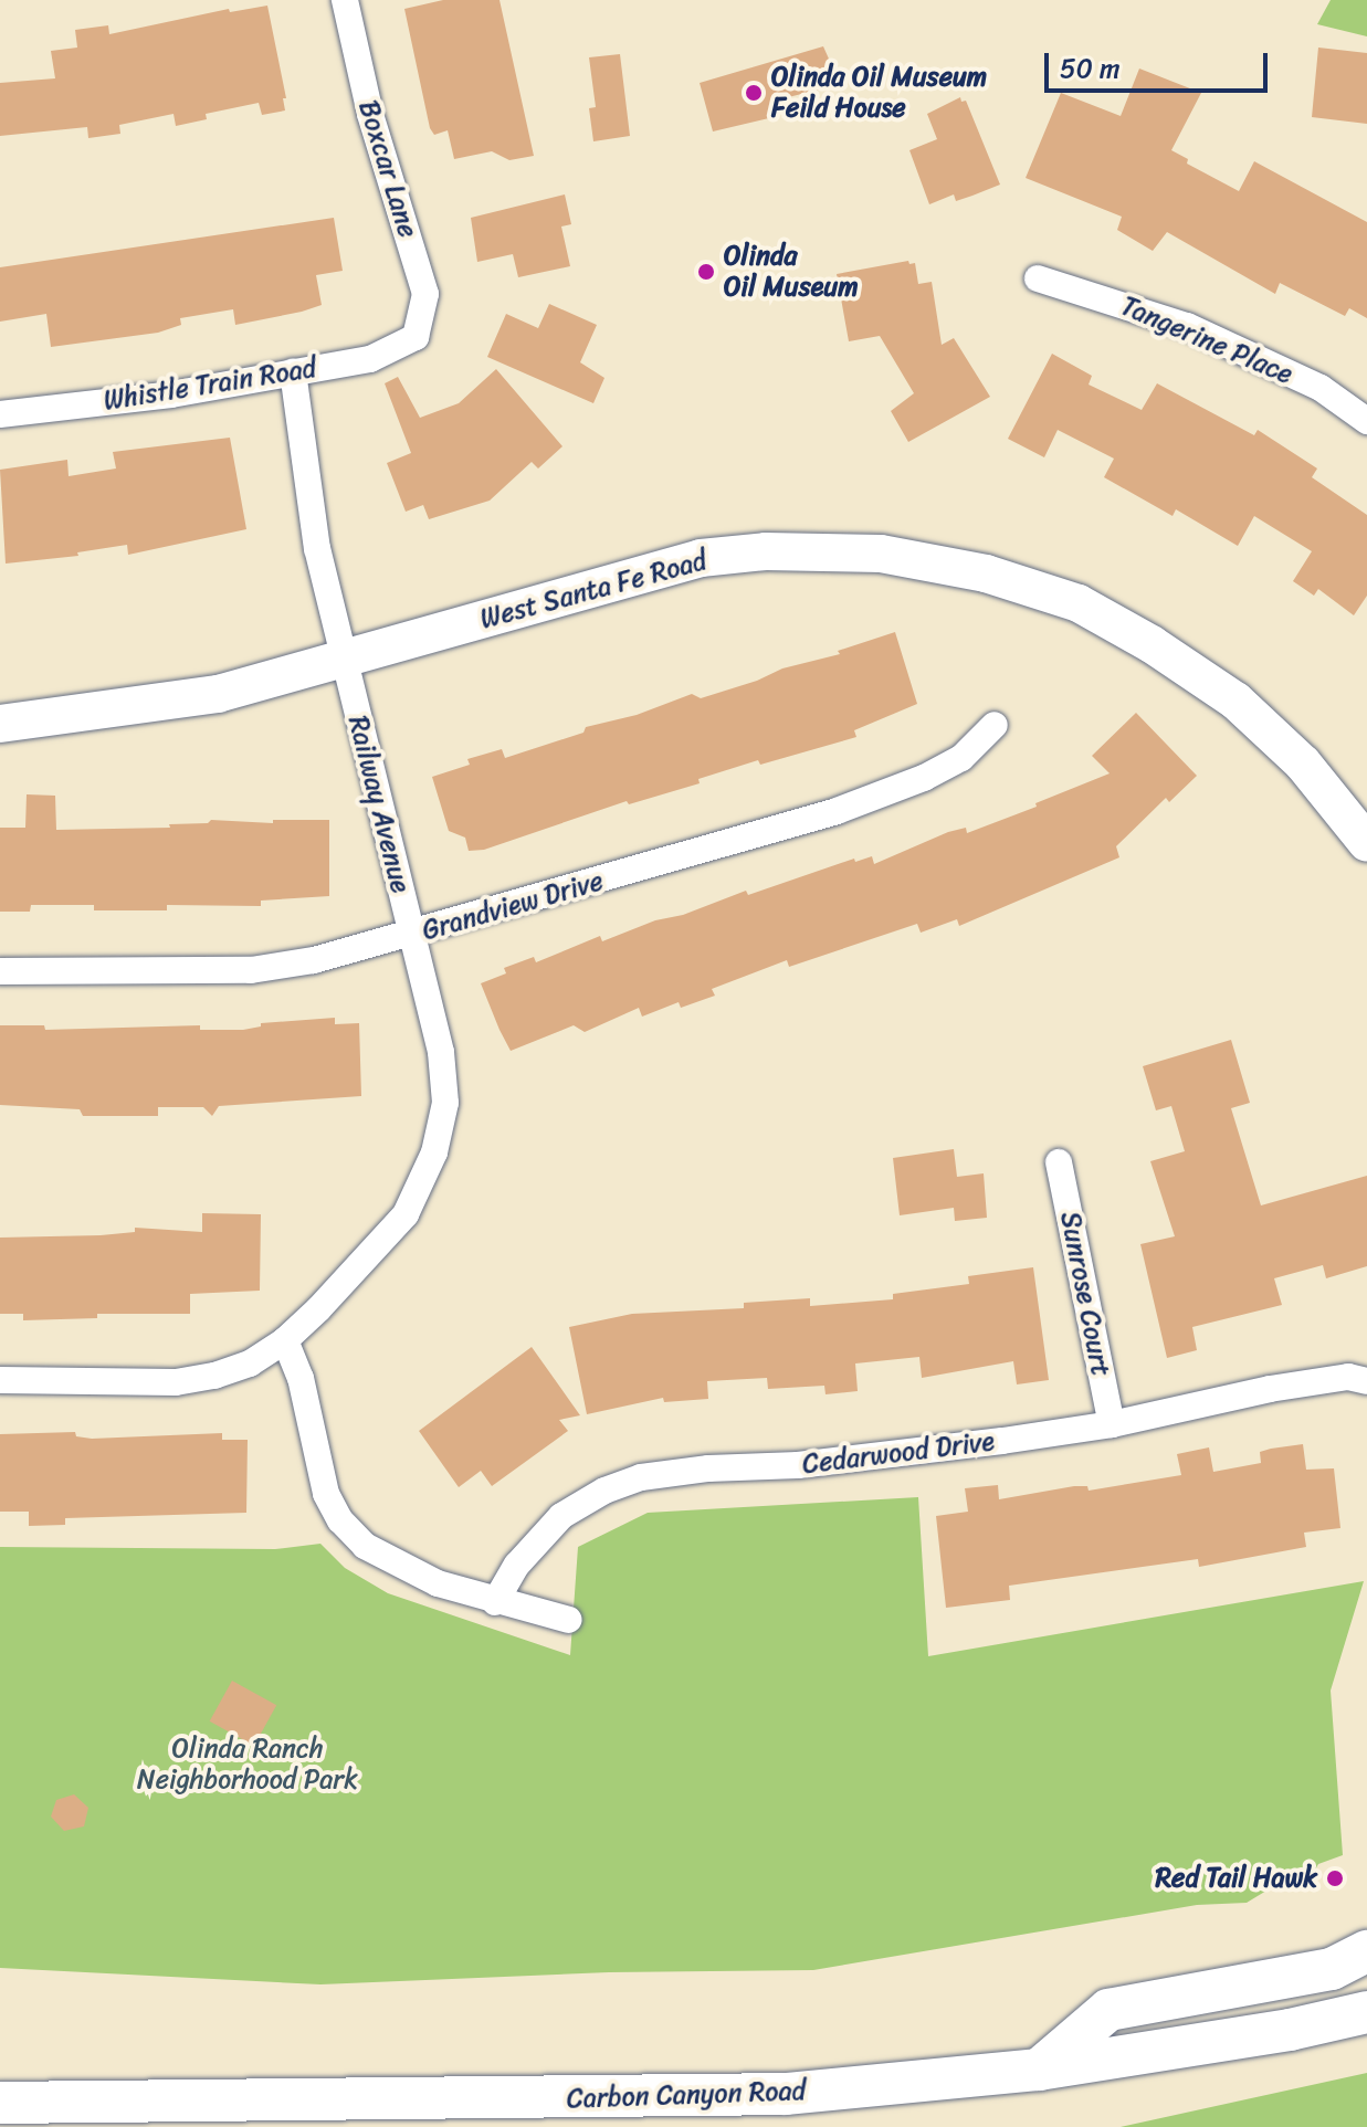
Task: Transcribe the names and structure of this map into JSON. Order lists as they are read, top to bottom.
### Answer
{
  "streets": {
    "main road": ["Carbon Canyon Road"],
    "street": [
      "Boxcar Lane",
      "Tangerine Place",
      "Whistle Train Road",
      "West Santa Fe Road",
      "Railway Avenue",
      "Grandview Drive",
      "Sunrose Court",
      "Cedarwood Drive"
    ]
  },
  "crossings": [
    ["Boxcar Lane", "Whistle Train Road"],
    ["Whistle Train Road", "Railway Avenue"],
    ["West Santa Fe Road", "Railway Avenue"],
    ["Railway Avenue", "Grandview Drive"],
    ["Sunrose Court", "Cedarwood Drive"]
  ],
  "parks": ["Olinda Ranch Neighborhood Park"],
  "places": ["Olinda Oil Museum Feild House", "Olinda Oil Museum", "Red Tail Hawk"],
  "scale_bar": "50 m"
}
